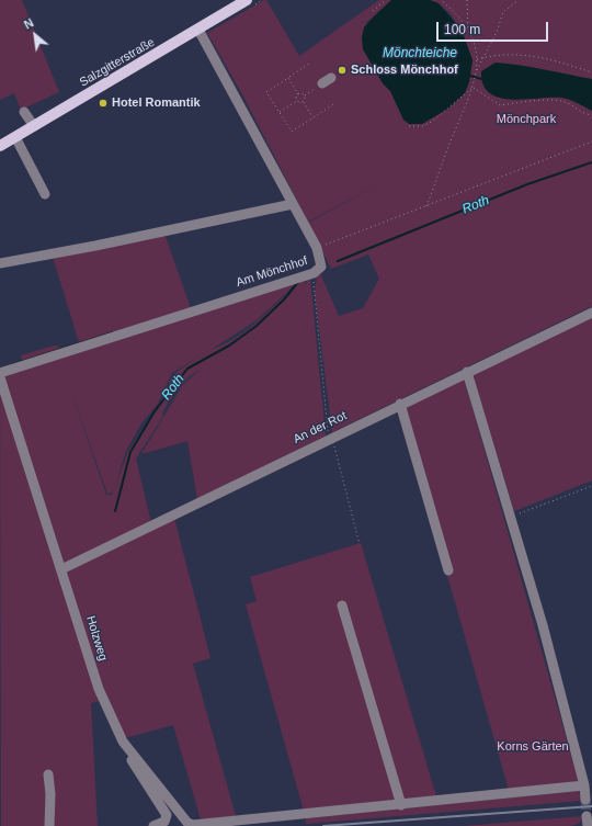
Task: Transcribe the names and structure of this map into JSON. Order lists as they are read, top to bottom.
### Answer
{
  "streets": {
    "main road": ["Salzgitterstraße"],
    "street": ["Am Mönchhof", "An der Rot", "Holzweg"]
  },
  "crossings": [
    ["Salzgitterstraße", "Am Mönchhof"],
    ["An der Rot", "Holzweg"]
  ],
  "water": ["Mönchteiche", "Roth"],
  "parks": ["Mönchpark", "Korns Gärten"],
  "places": ["Schloss Mönchhof", "Hotel Romantik"],
  "scale_bar": "100 m",
  "north": "top left"
}
